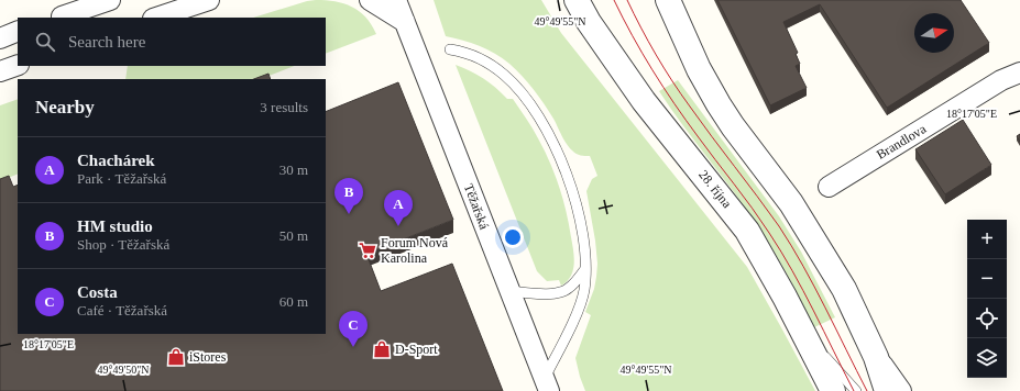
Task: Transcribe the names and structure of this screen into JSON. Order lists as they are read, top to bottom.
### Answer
{
  "streets": {
    "street": ["Brandlova", "28. října", "Těžařská"]
  },
  "places": {
    "supermarket": ["Forum Nová Karolina"],
    "shop": ["D-Sport", "iStores"]
  },
  "north": "right",
  "page": {
    "search": "Search here",
    "heading": ["Nearby", "3 results"],
    "list": [
      {
        "mark": "A",
        "name": "Chachárek",
        "note": "Park · Těžařská",
        "value": "30 m"
      },
      {
        "mark": "B",
        "name": "HM studio",
        "note": "Shop · Těžařská",
        "value": "50 m"
      },
      {
        "mark": "C",
        "name": "Costa",
        "note": "Café · Těžařská",
        "value": "60 m"
      }
    ],
    "pins": ["B", "A", "C"],
    "map_buttons": ["+", "−"]
  },
  "coordinates": ["49°49'55\"N", "18°17'05\"E", "49°49'50\"N"]
}
